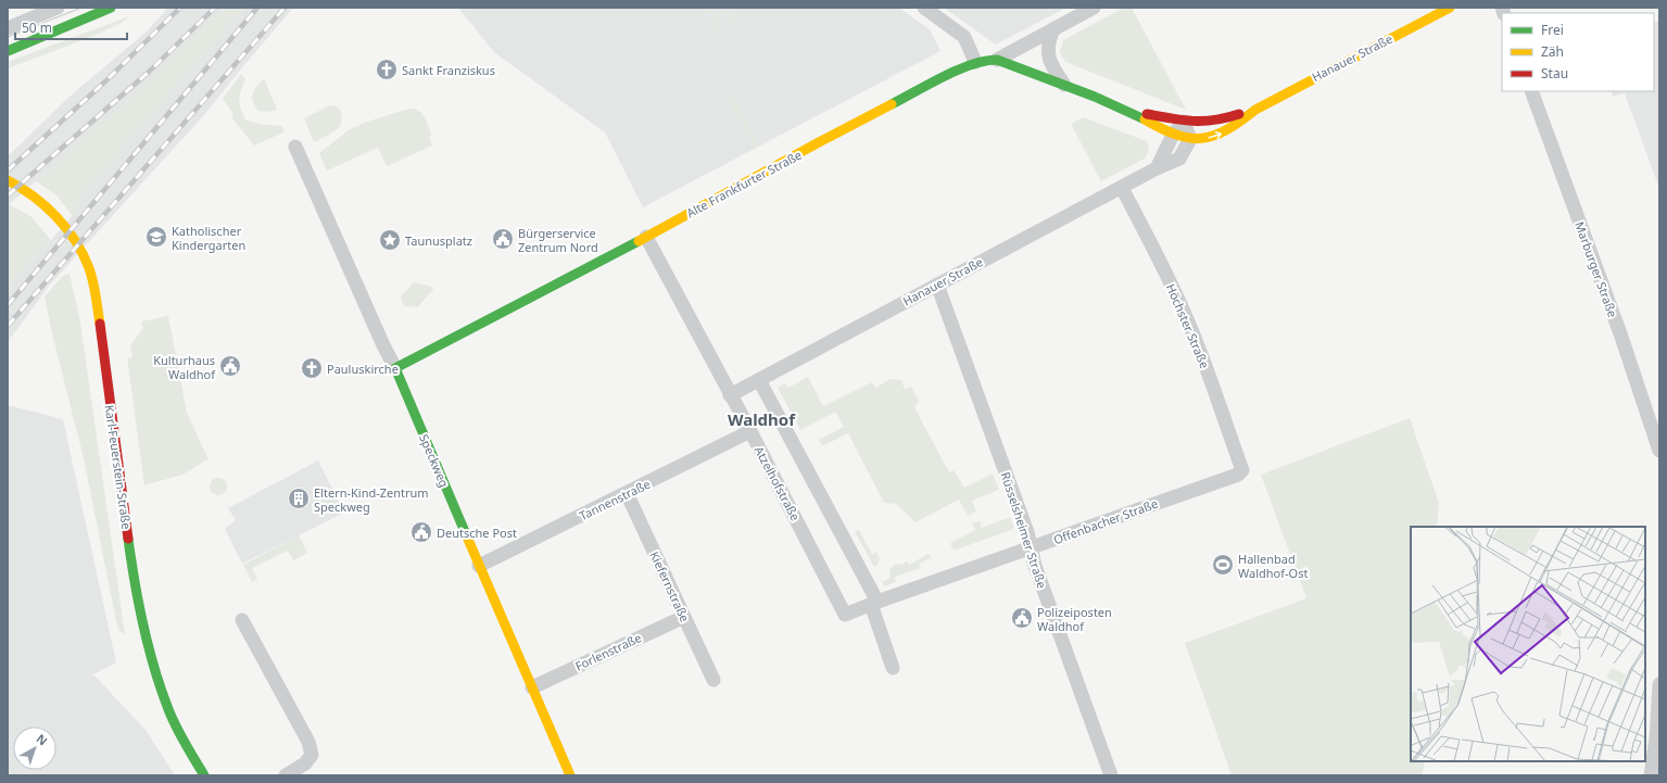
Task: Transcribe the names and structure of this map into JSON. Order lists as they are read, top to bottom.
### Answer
{
  "streets": {
    "street": [
      "Hanauer Straße",
      "Alte Frankfurter Straße",
      "Marburger Straße",
      "Höchster Straße",
      "Speckweg",
      "Karl-Feuerstein-Straße",
      "Atzelhofstraße",
      "Tannenstraße",
      "Offenbacher Straße",
      "Rüsselsheimer Straße",
      "Kiefernstraße",
      "Forlenstraße"
    ]
  },
  "crossings": [
    ["Hanauer Straße", "Höchster Straße"],
    ["Hanauer Straße", "Atzelhofstraße"],
    ["Hanauer Straße", "Rüsselsheimer Straße"],
    ["Alte Frankfurter Straße", "Speckweg"],
    ["Alte Frankfurter Straße", "Atzelhofstraße"],
    ["Höchster Straße", "Offenbacher Straße"],
    ["Speckweg", "Tannenstraße"],
    ["Speckweg", "Forlenstraße"],
    ["Atzelhofstraße", "Tannenstraße"],
    ["Atzelhofstraße", "Offenbacher Straße"],
    ["Tannenstraße", "Kiefernstraße"],
    ["Offenbacher Straße", "Rüsselsheimer Straße"],
    ["Kiefernstraße", "Forlenstraße"]
  ],
  "districts": ["Waldhof"],
  "places": {
    "church": ["Sankt Franziskus", "Pauluskirche"],
    "school or university": ["Katholischer Kindergarten"],
    "public building": [
      "Bürgerservice Zentrum Nord",
      "Kulturhaus Waldhof",
      "Deutsche Post",
      "Polizeiposten Waldhof"
    ],
    "place": ["Taunusplatz"],
    "building": ["Eltern-Kind-Zentrum Speckweg"],
    "sports": ["Hallenbad Waldhof-Ost"]
  },
  "legend": ["Frei", "Zäh", "Stau"],
  "scale_bar": "50 m",
  "north": "top right"
}
